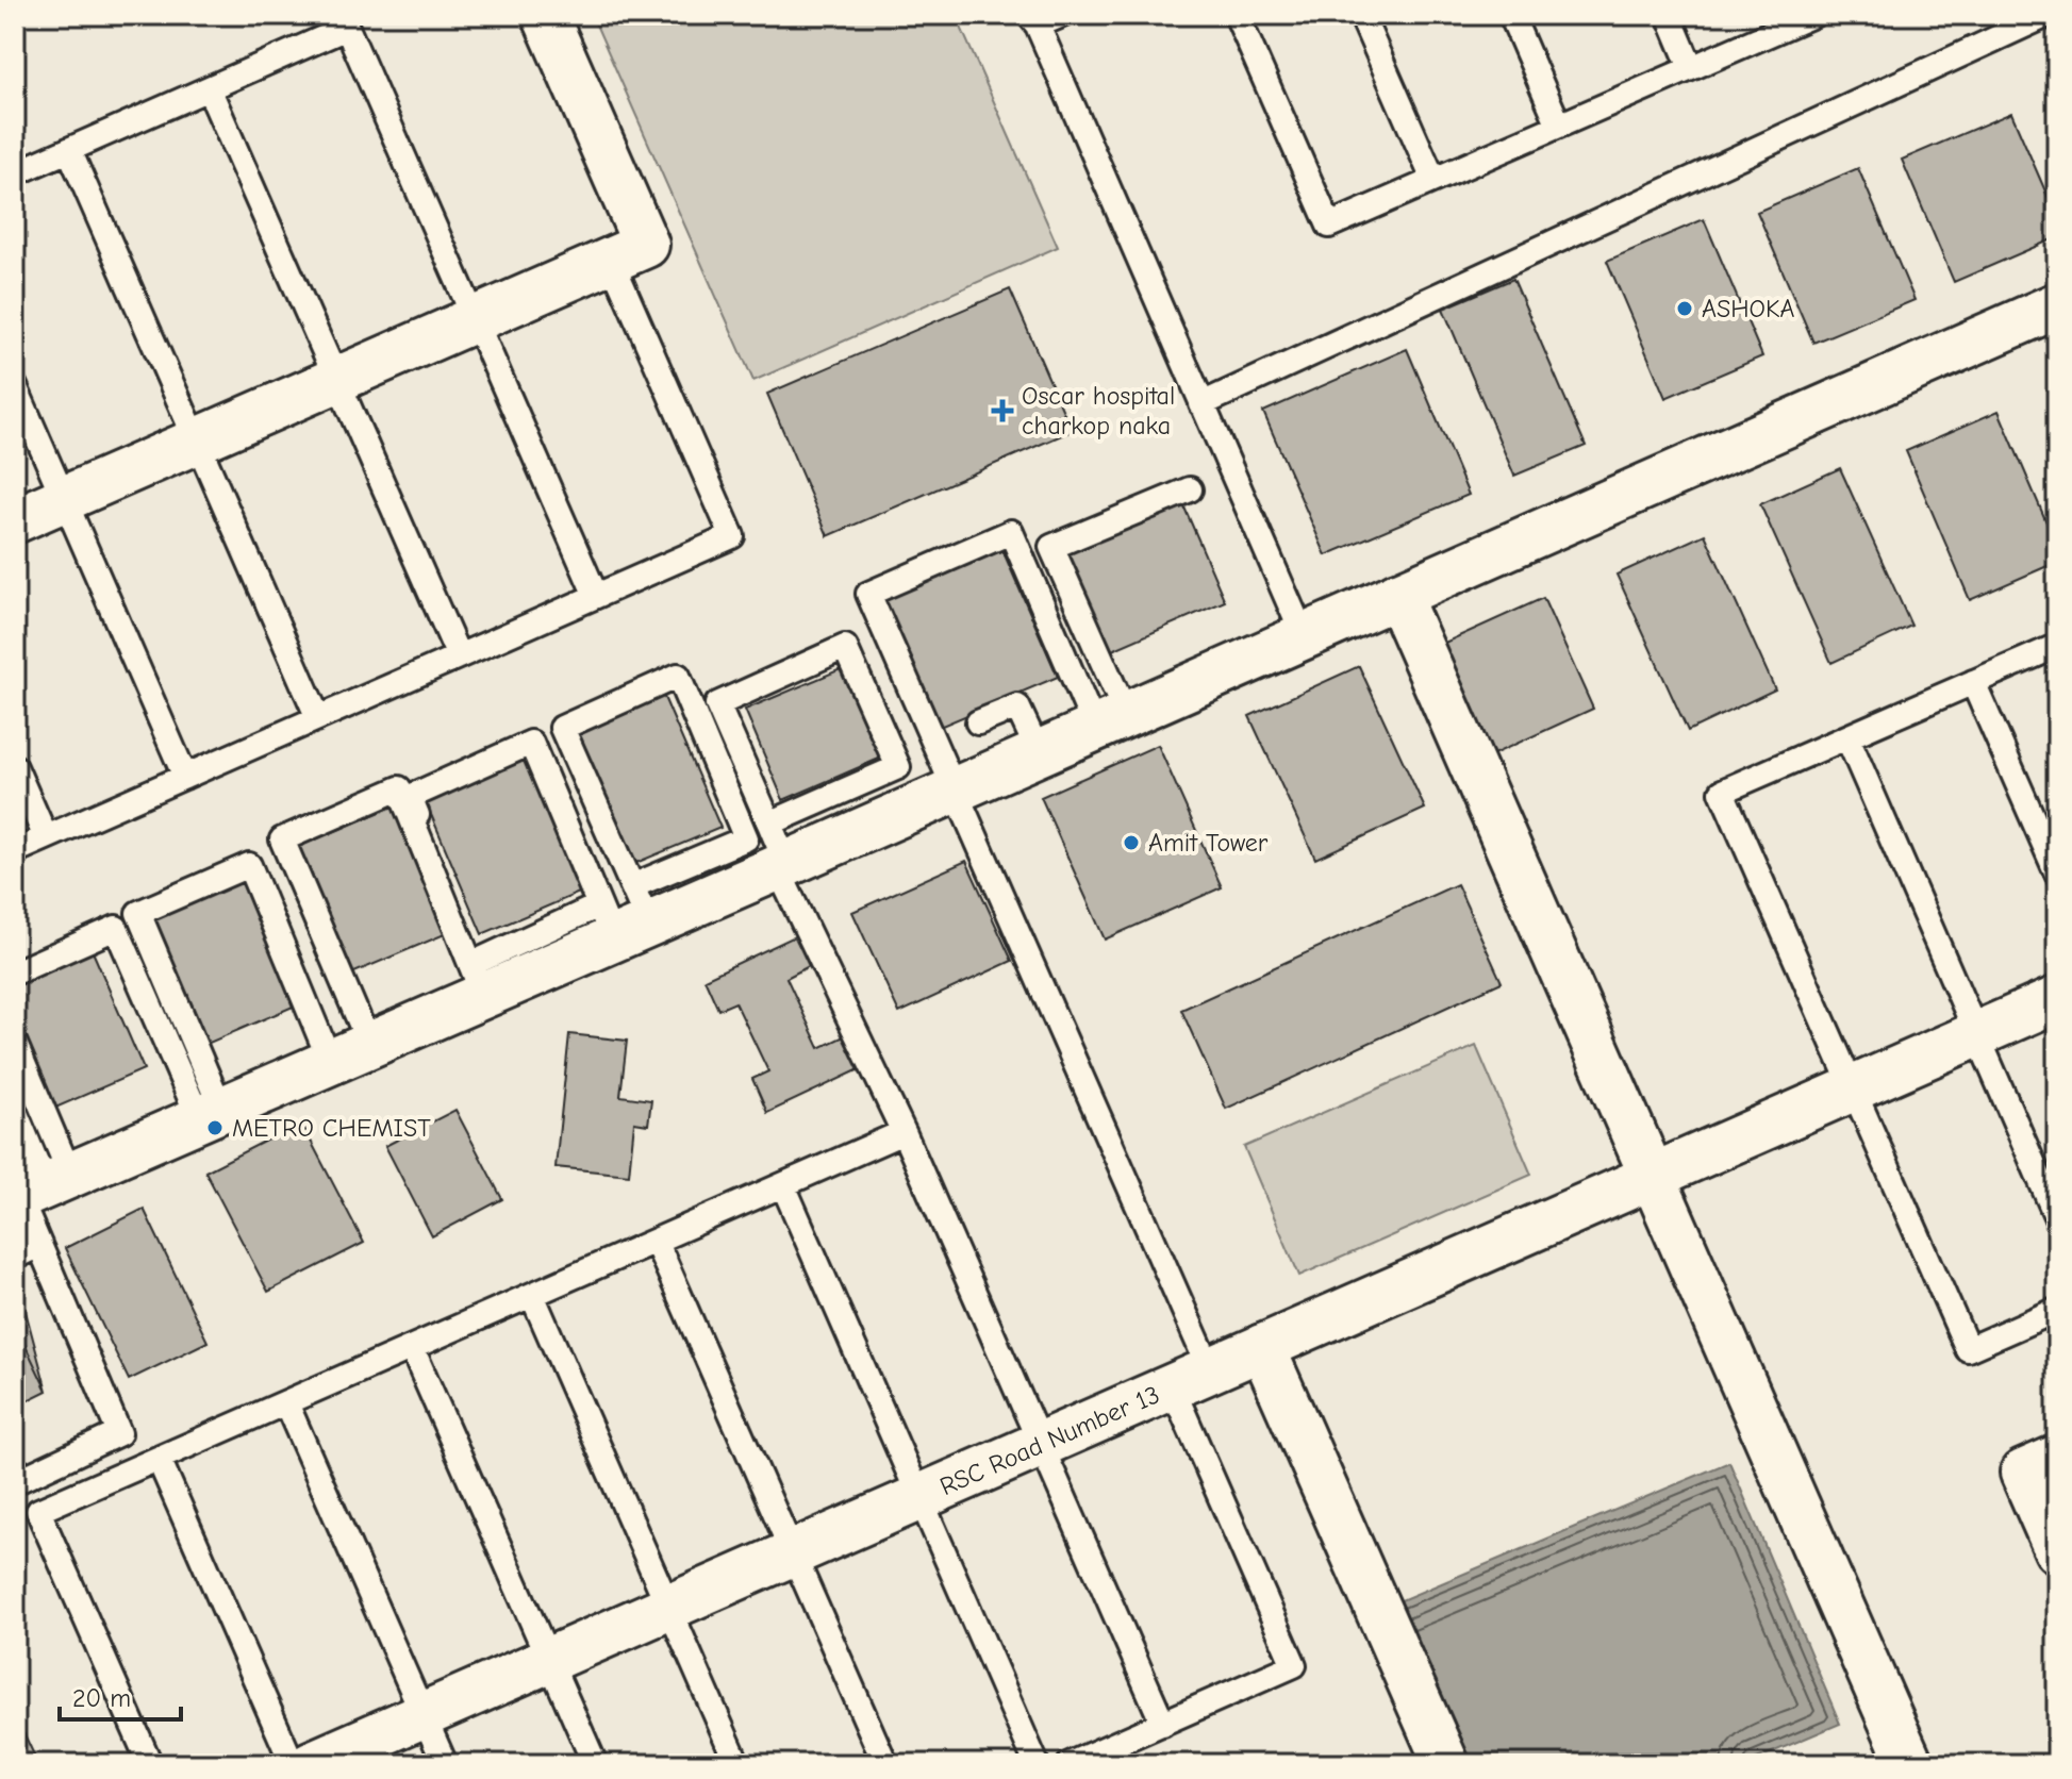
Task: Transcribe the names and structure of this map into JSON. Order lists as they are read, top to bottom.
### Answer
{
  "streets": {
    "street": ["RSC Road Number 13"]
  },
  "places": {
    "other": ["ASHOKA", "Amit Tower", "METRO CHEMIST"],
    "health": ["Oscar hospital charkop naka"]
  },
  "scale_bar": "20 m"
}
